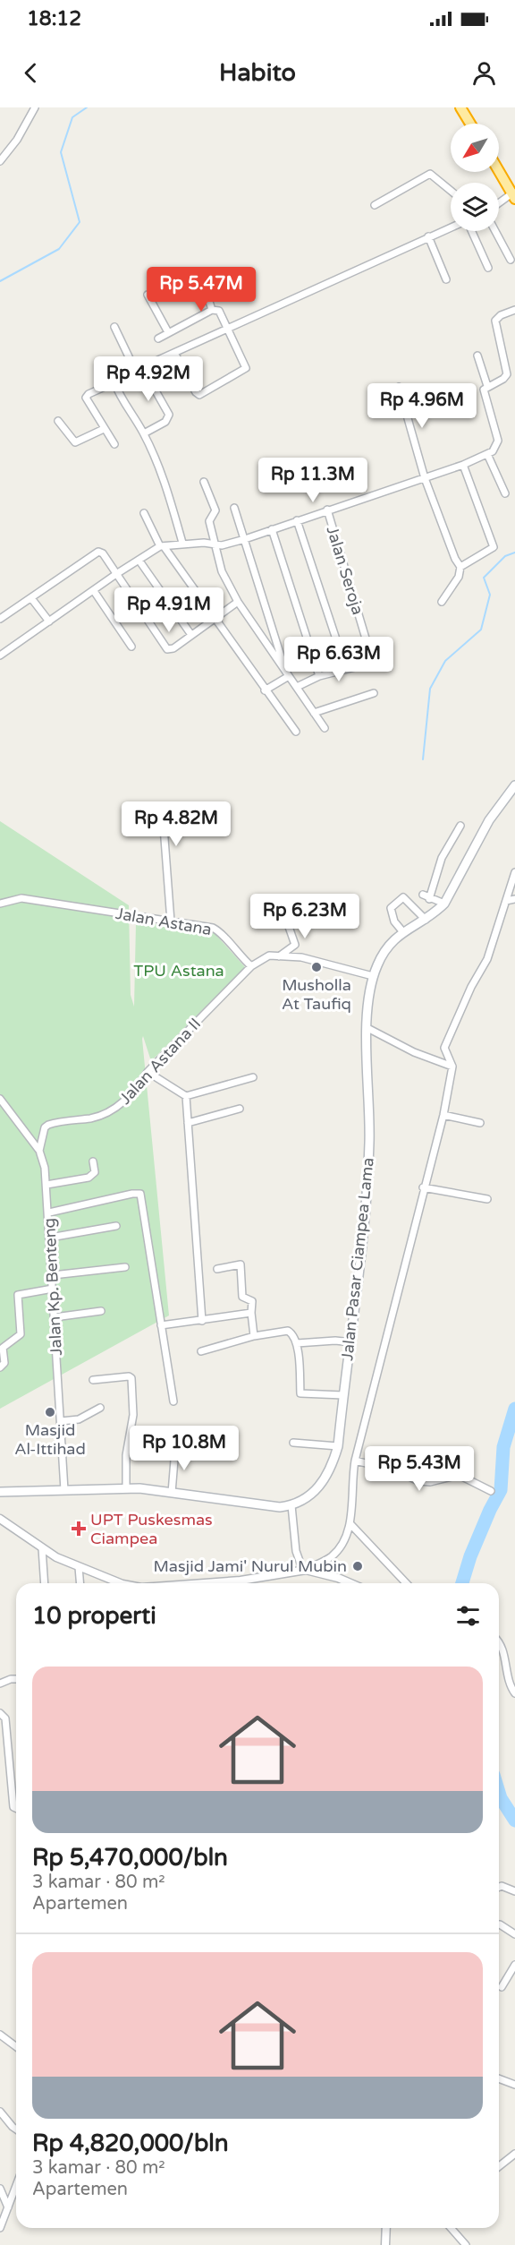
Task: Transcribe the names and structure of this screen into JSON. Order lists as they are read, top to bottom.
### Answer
{
  "streets": {
    "main road": ["Jalan Pasar Ciampea Lama"],
    "street": [
      "Jalan Seroja",
      "Jalan Astana",
      "Jalan Astana II",
      "Jalan Kp. Benteng"
    ]
  },
  "crossings": [
    ["Jalan Astana", "Jalan Astana II"],
    ["Jalan Astana II", "Jalan Kp. Benteng"],
    ["Jalan Pasar Ciampea Lama", "Jalan Kp. Benteng"]
  ],
  "parks": ["TPU Astana"],
  "places": {
    "other": ["Musholla At Taufiq", "Masjid Al-Ittihad", "Masjid Jami' Nurul Mubin"],
    "health": ["UPT Puskesmas Ciampea"]
  },
  "north": "bottom left",
  "page": {
    "status": "18:12",
    "header": "Habito",
    "price": [
      "Rp 5.47M",
      "Rp 4.92M",
      "Rp 4.96M",
      "Rp 11.3M",
      "Rp 4.91M",
      "Rp 6.63M",
      "Rp 4.82M",
      "Rp 6.23M",
      "Rp 10.8M",
      "Rp 5.43M"
    ],
    "heading": "10 properti",
    "list": [
      {
        "name": "Rp 5,470,000/bln",
        "note": "3 kamar · 80 m² · Apartemen"
      },
      {
        "name": "Rp 4,820,000/bln",
        "note": "3 kamar · 80 m² · Apartemen"
      }
    ]
  }
}
